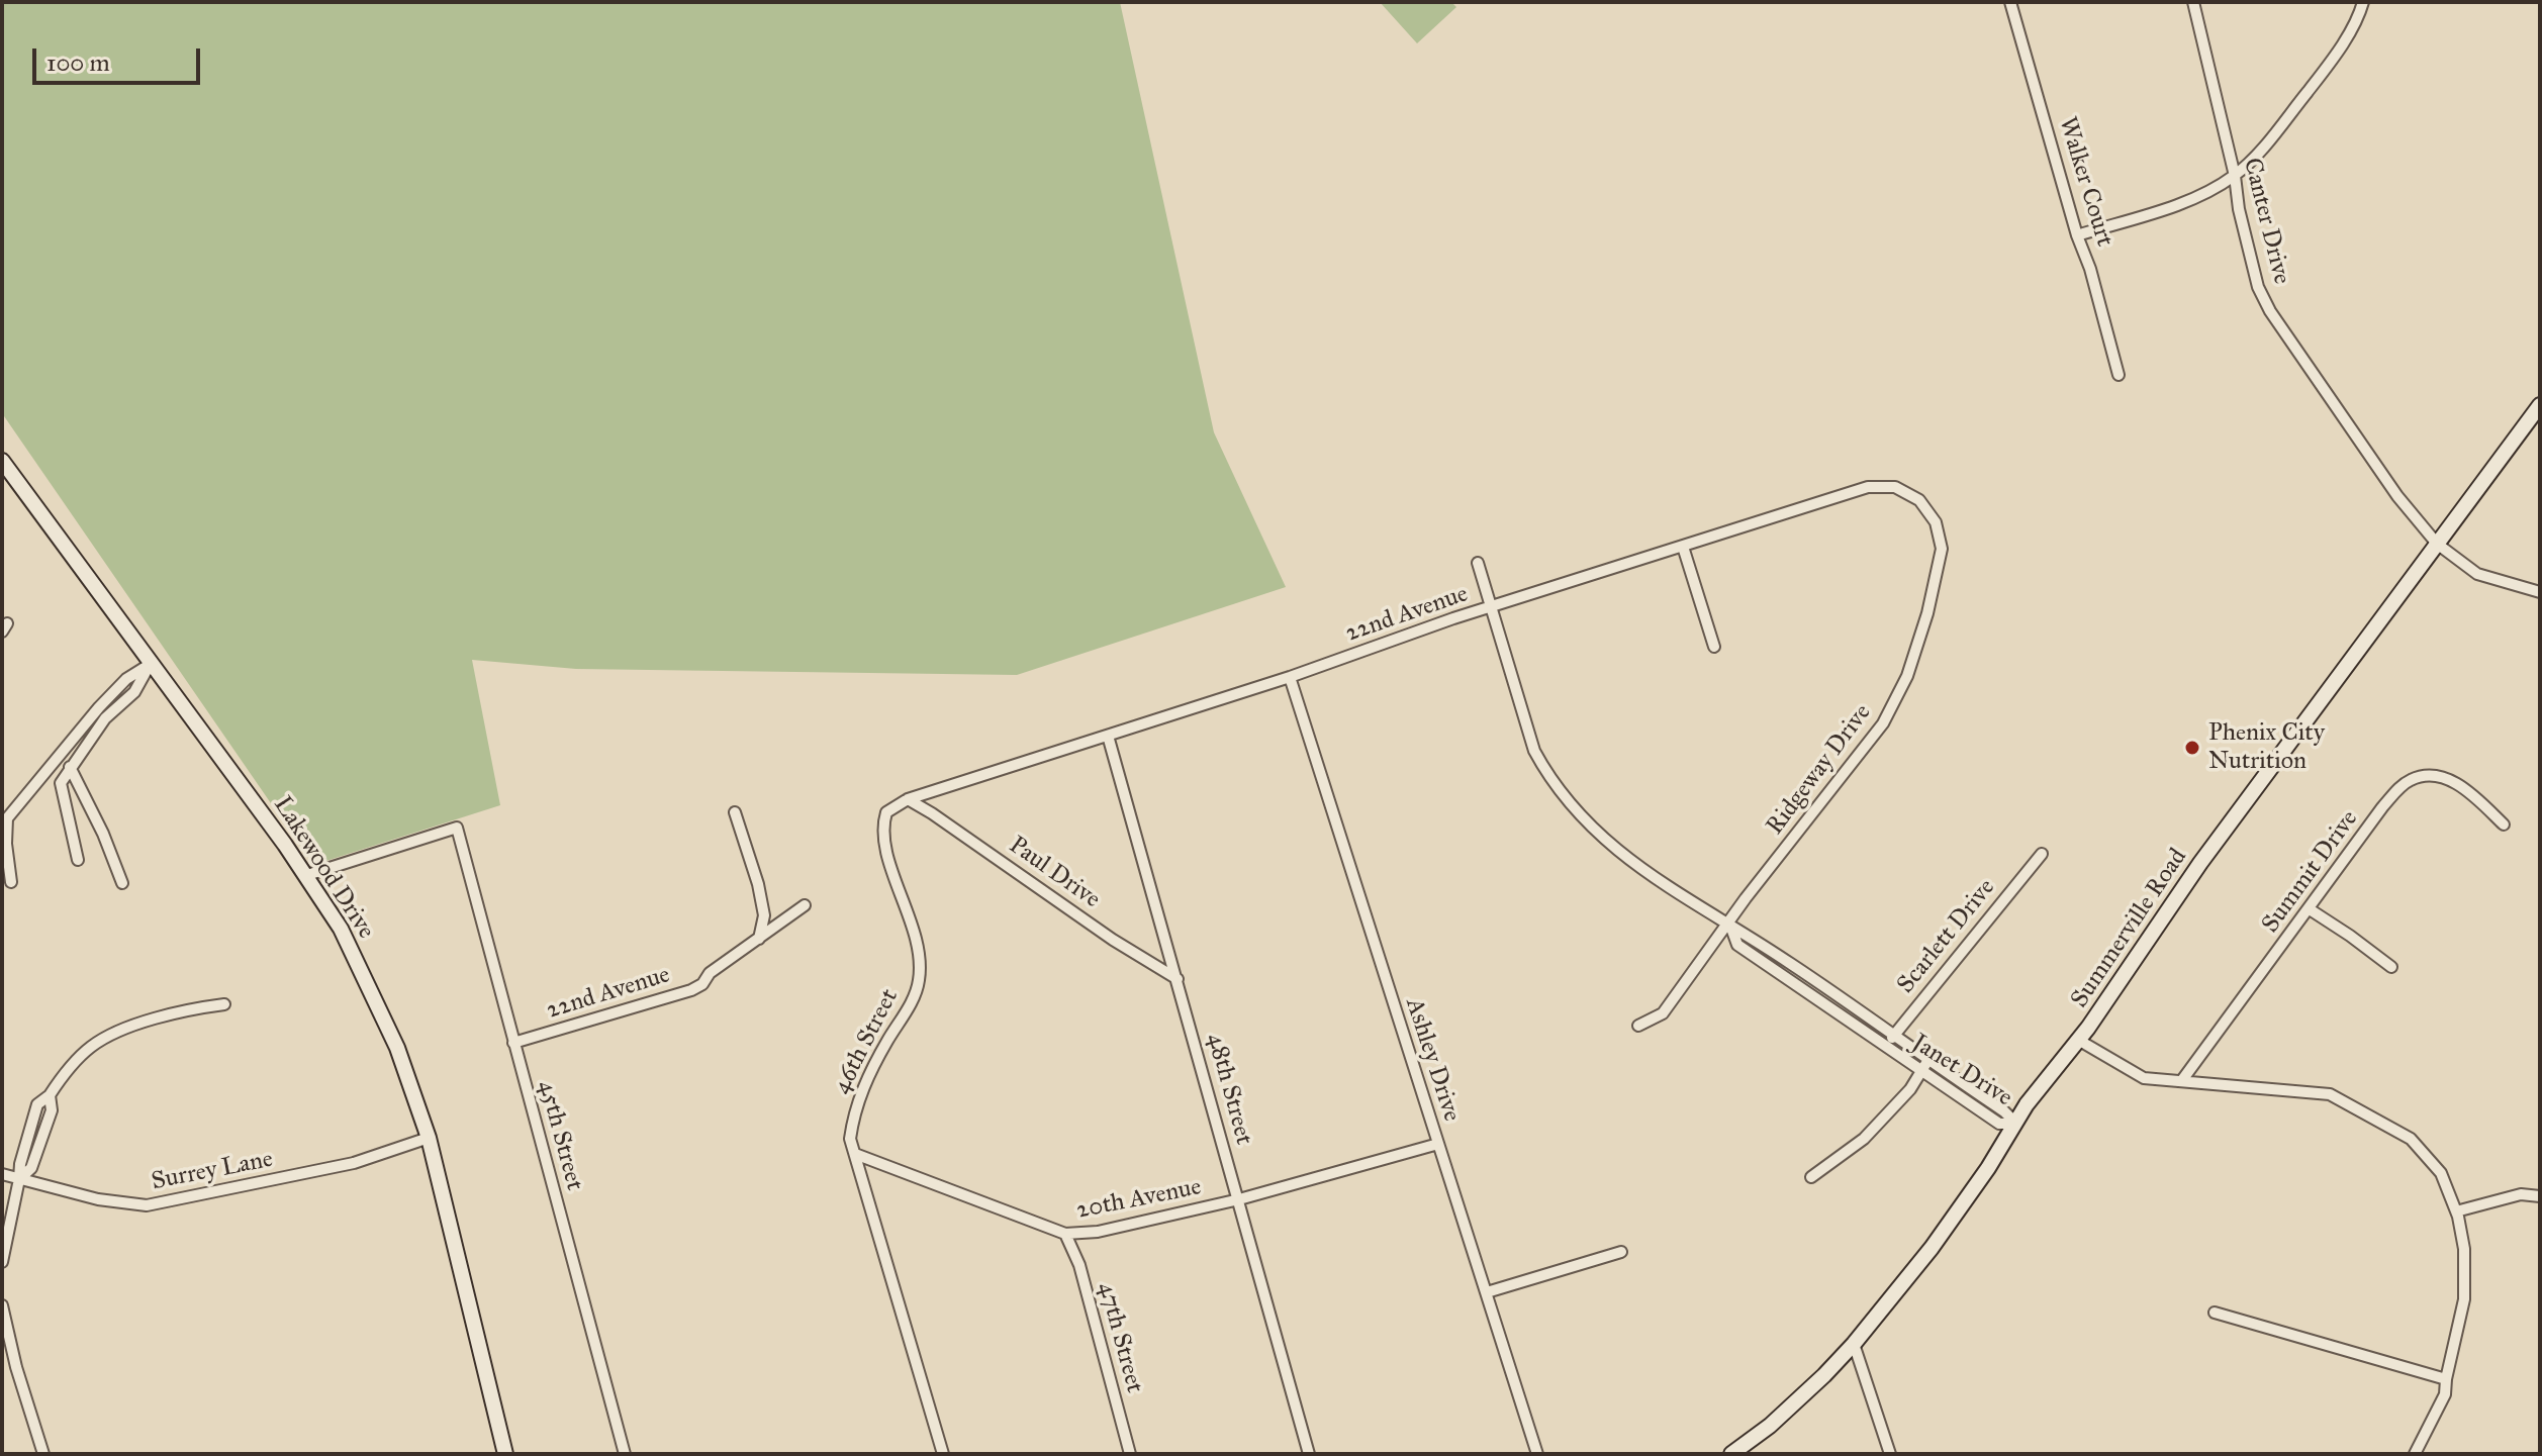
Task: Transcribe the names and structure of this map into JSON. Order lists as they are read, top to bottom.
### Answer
{
  "streets": {
    "main road": ["Lakewood Drive", "Summerville Road"],
    "street": [
      "Walker Court",
      "Canter Drive",
      "22nd Avenue",
      "Ridgeway Drive",
      "Summit Drive",
      "Paul Drive",
      "Scarlett Drive",
      "46th Street",
      "Ashley Drive",
      "Janet Drive",
      "48th Street",
      "45th Street",
      "Surrey Lane",
      "20th Avenue",
      "47th Street"
    ]
  },
  "crossings": [
    ["Canter Drive", "Summerville Road"],
    ["22nd Avenue", "Ridgeway Drive"],
    ["22nd Avenue", "Paul Drive"],
    ["22nd Avenue", "46th Street"],
    ["22nd Avenue", "Ashley Drive"],
    ["22nd Avenue", "Janet Drive"],
    ["22nd Avenue", "48th Street"],
    ["22nd Avenue", "45th Street"],
    ["Ridgeway Drive", "Janet Drive"],
    ["Lakewood Drive", "45th Street"],
    ["Lakewood Drive", "Surrey Lane"],
    ["Paul Drive", "46th Street"],
    ["Paul Drive", "48th Street"],
    ["Summerville Road", "Janet Drive"],
    ["Scarlett Drive", "Janet Drive"],
    ["46th Street", "20th Avenue"],
    ["Ashley Drive", "20th Avenue"],
    ["48th Street", "20th Avenue"],
    ["20th Avenue", "47th Street"]
  ],
  "places": ["Phenix City Nutrition"],
  "scale_bar": "100 m"
}
